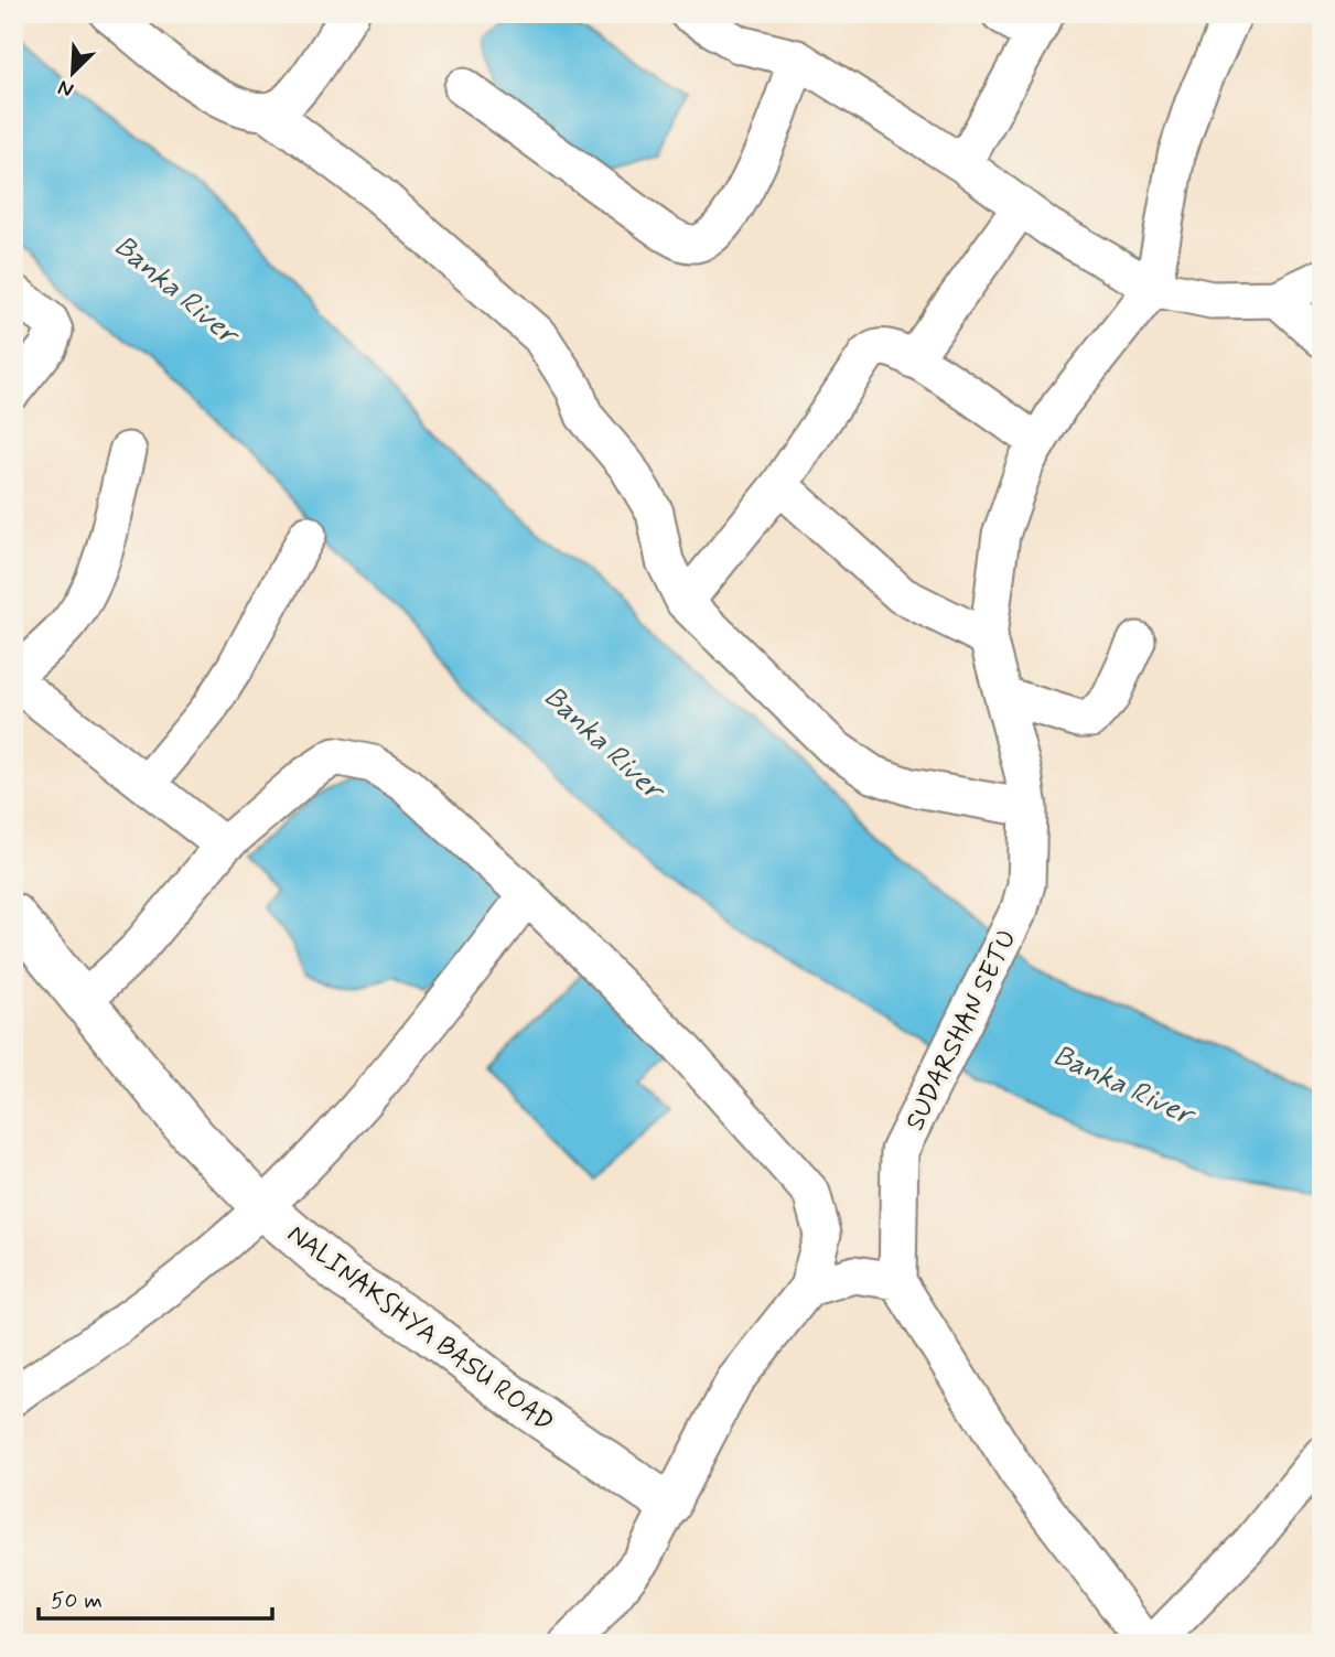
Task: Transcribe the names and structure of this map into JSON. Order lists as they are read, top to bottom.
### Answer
{
  "streets": {
    "street": ["SUDARSHAN SETU", "NALINAKSHYA BASU ROAD"]
  },
  "water": ["Banka River"],
  "scale_bar": "50 m",
  "north": "bottom left"
}
